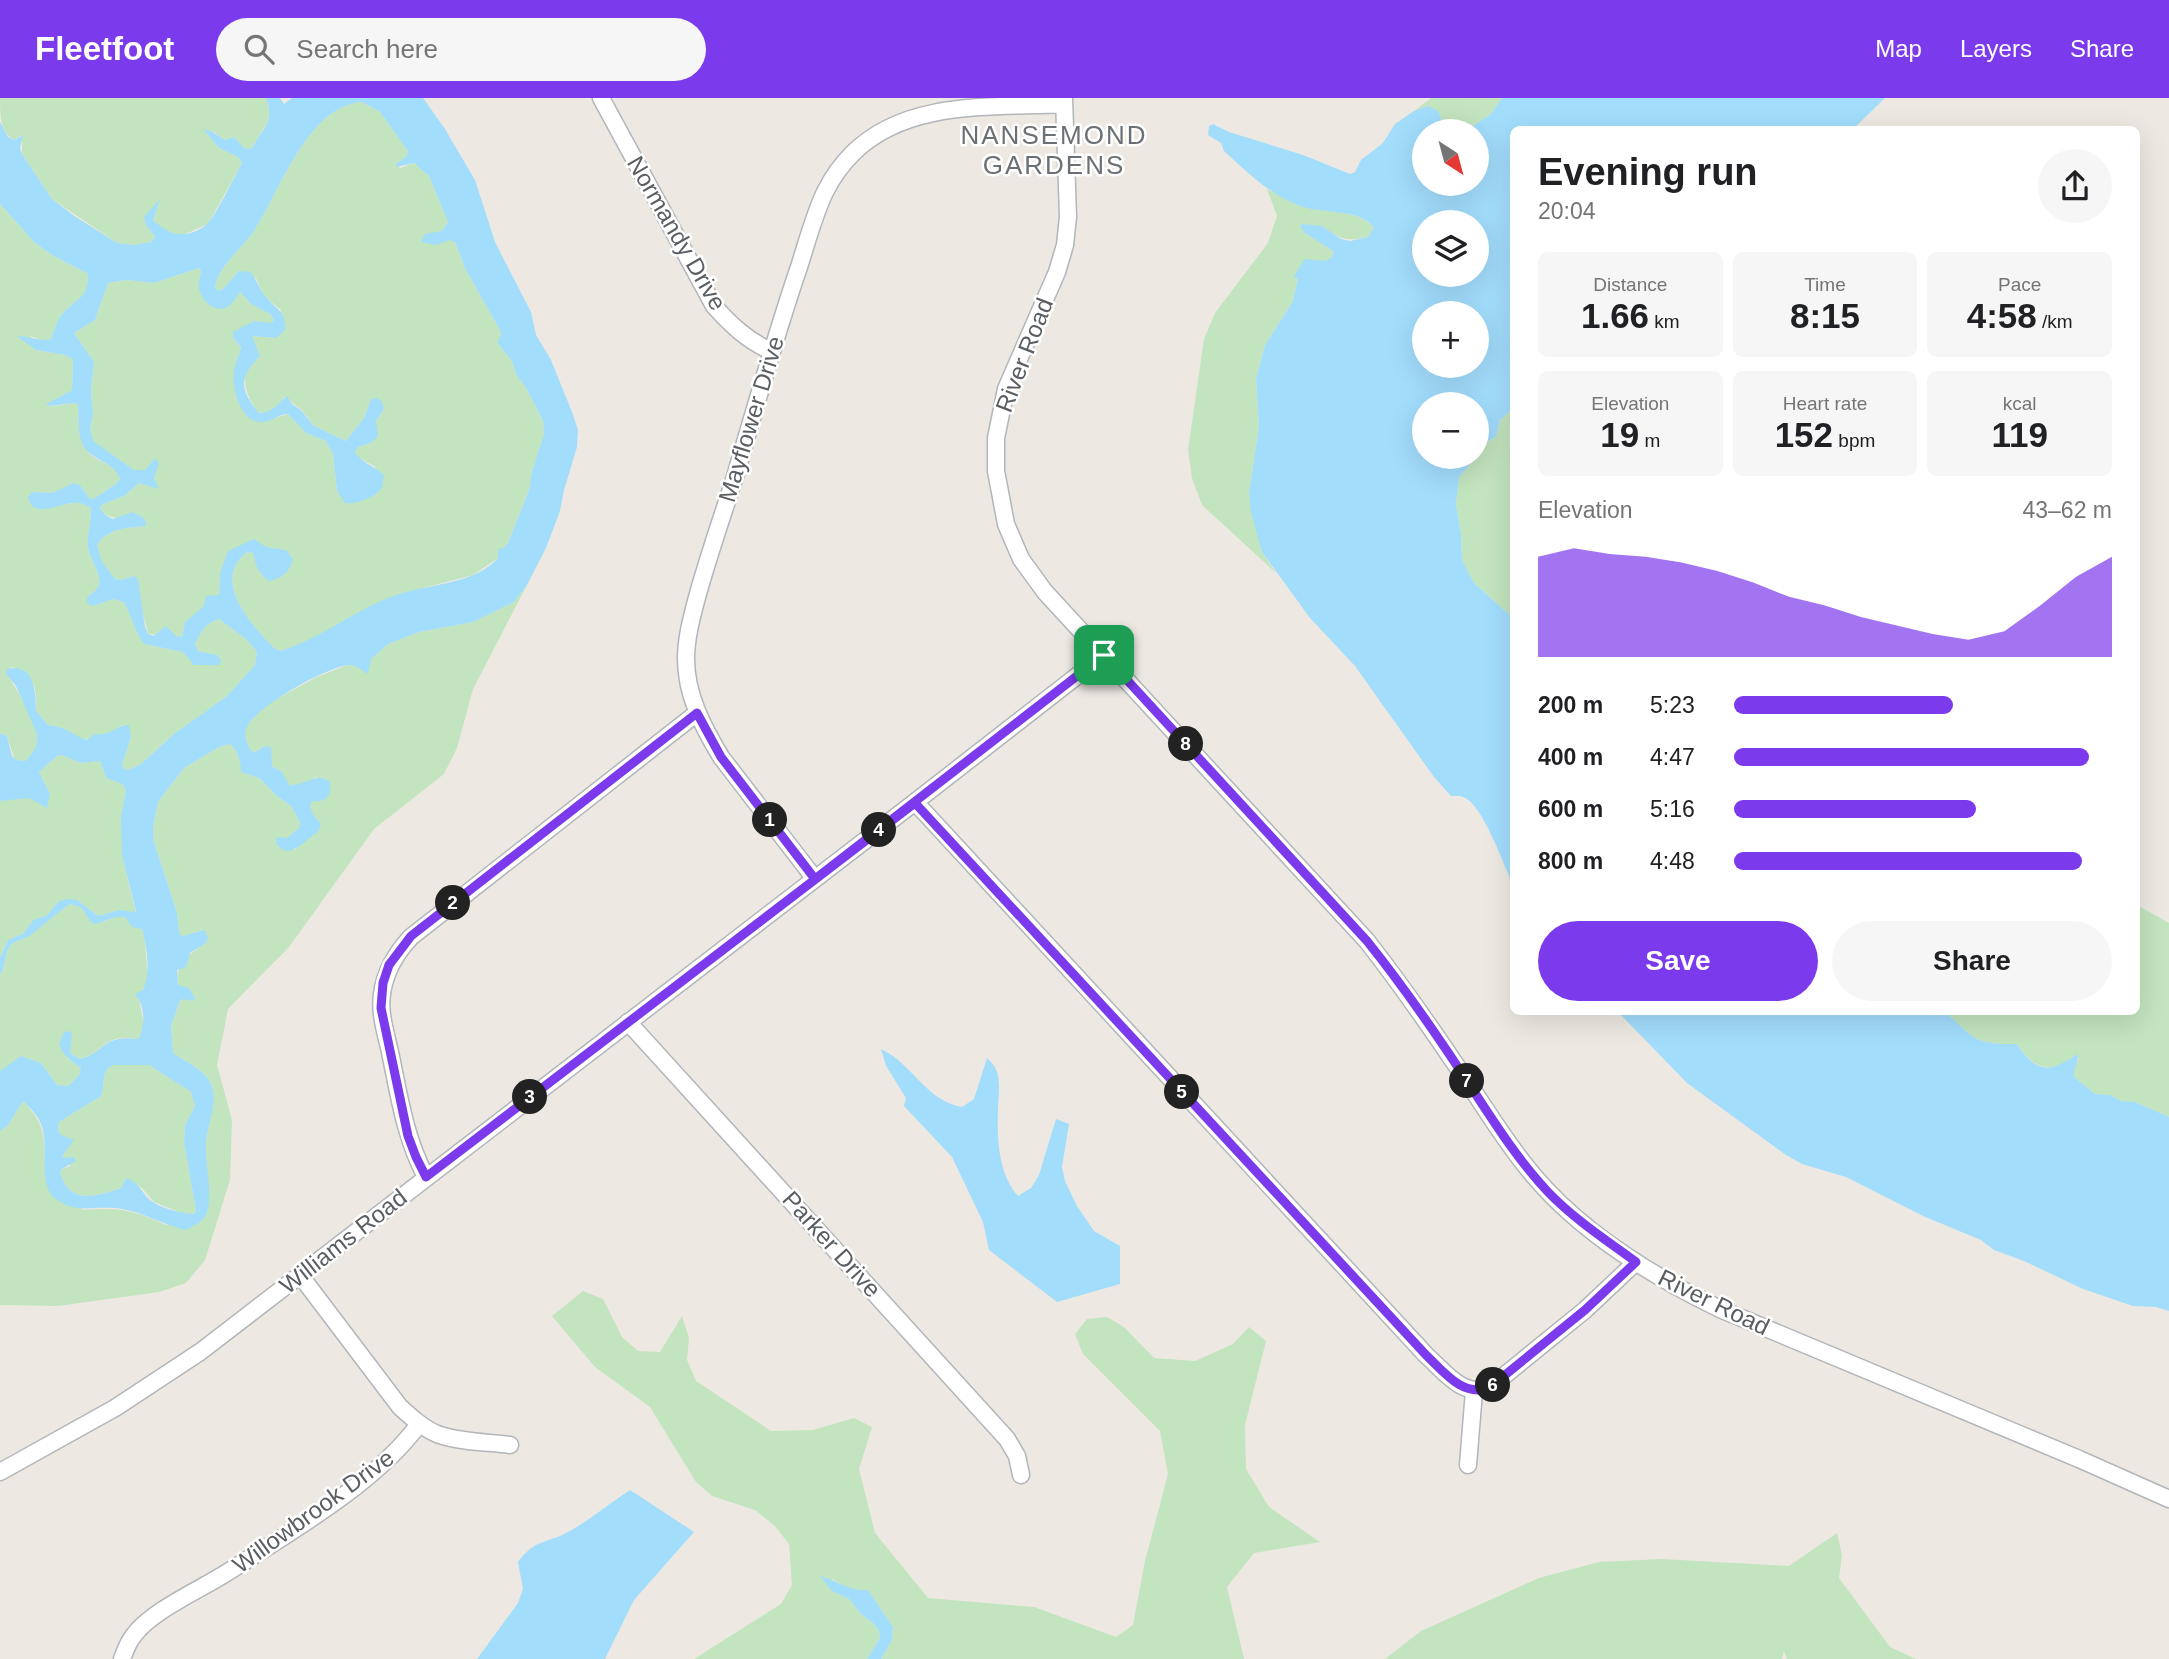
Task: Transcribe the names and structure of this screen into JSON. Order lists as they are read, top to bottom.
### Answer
{
  "streets": {
    "street": [
      "Normandy Drive",
      "River Road",
      "Mayflower Drive",
      "Williams Road",
      "Parker Drive",
      "Willowbrook Drive"
    ]
  },
  "crossings": [
    ["Normandy Drive", "Mayflower Drive"],
    ["River Road", "Mayflower Drive"],
    ["River Road", "Williams Road"],
    ["Mayflower Drive", "Williams Road"],
    ["Williams Road", "Parker Drive"]
  ],
  "districts": ["NANSEMOND GARDENS"],
  "north": "bottom right",
  "page": {
    "header": "Fleetfoot",
    "search": "Search here",
    "nav": ["Map", "Layers", "Share"],
    "map_buttons": ["+", "−"],
    "heading": ["Evening run", "20:04"],
    "stats": [
      ["Distance", "1.66 km"],
      ["Time", "8:15"],
      ["Pace", "4:58 /km"],
      ["Elevation", "19 m"],
      ["Heart rate", "152 bpm"],
      ["kcal", "119"]
    ],
    "chart": ["Elevation", "43–62 m"],
    "list": [
      {
        "name": "200 m",
        "note": "5:23"
      },
      {
        "name": "400 m",
        "note": "4:47"
      },
      {
        "name": "600 m",
        "note": "5:16"
      },
      {
        "name": "800 m",
        "note": "4:48"
      }
    ],
    "pins": [
      "8",
      "1",
      "4",
      "2",
      "7",
      "5",
      "3",
      "6"
    ],
    "buttons": ["Save", "Share"]
  }
}
